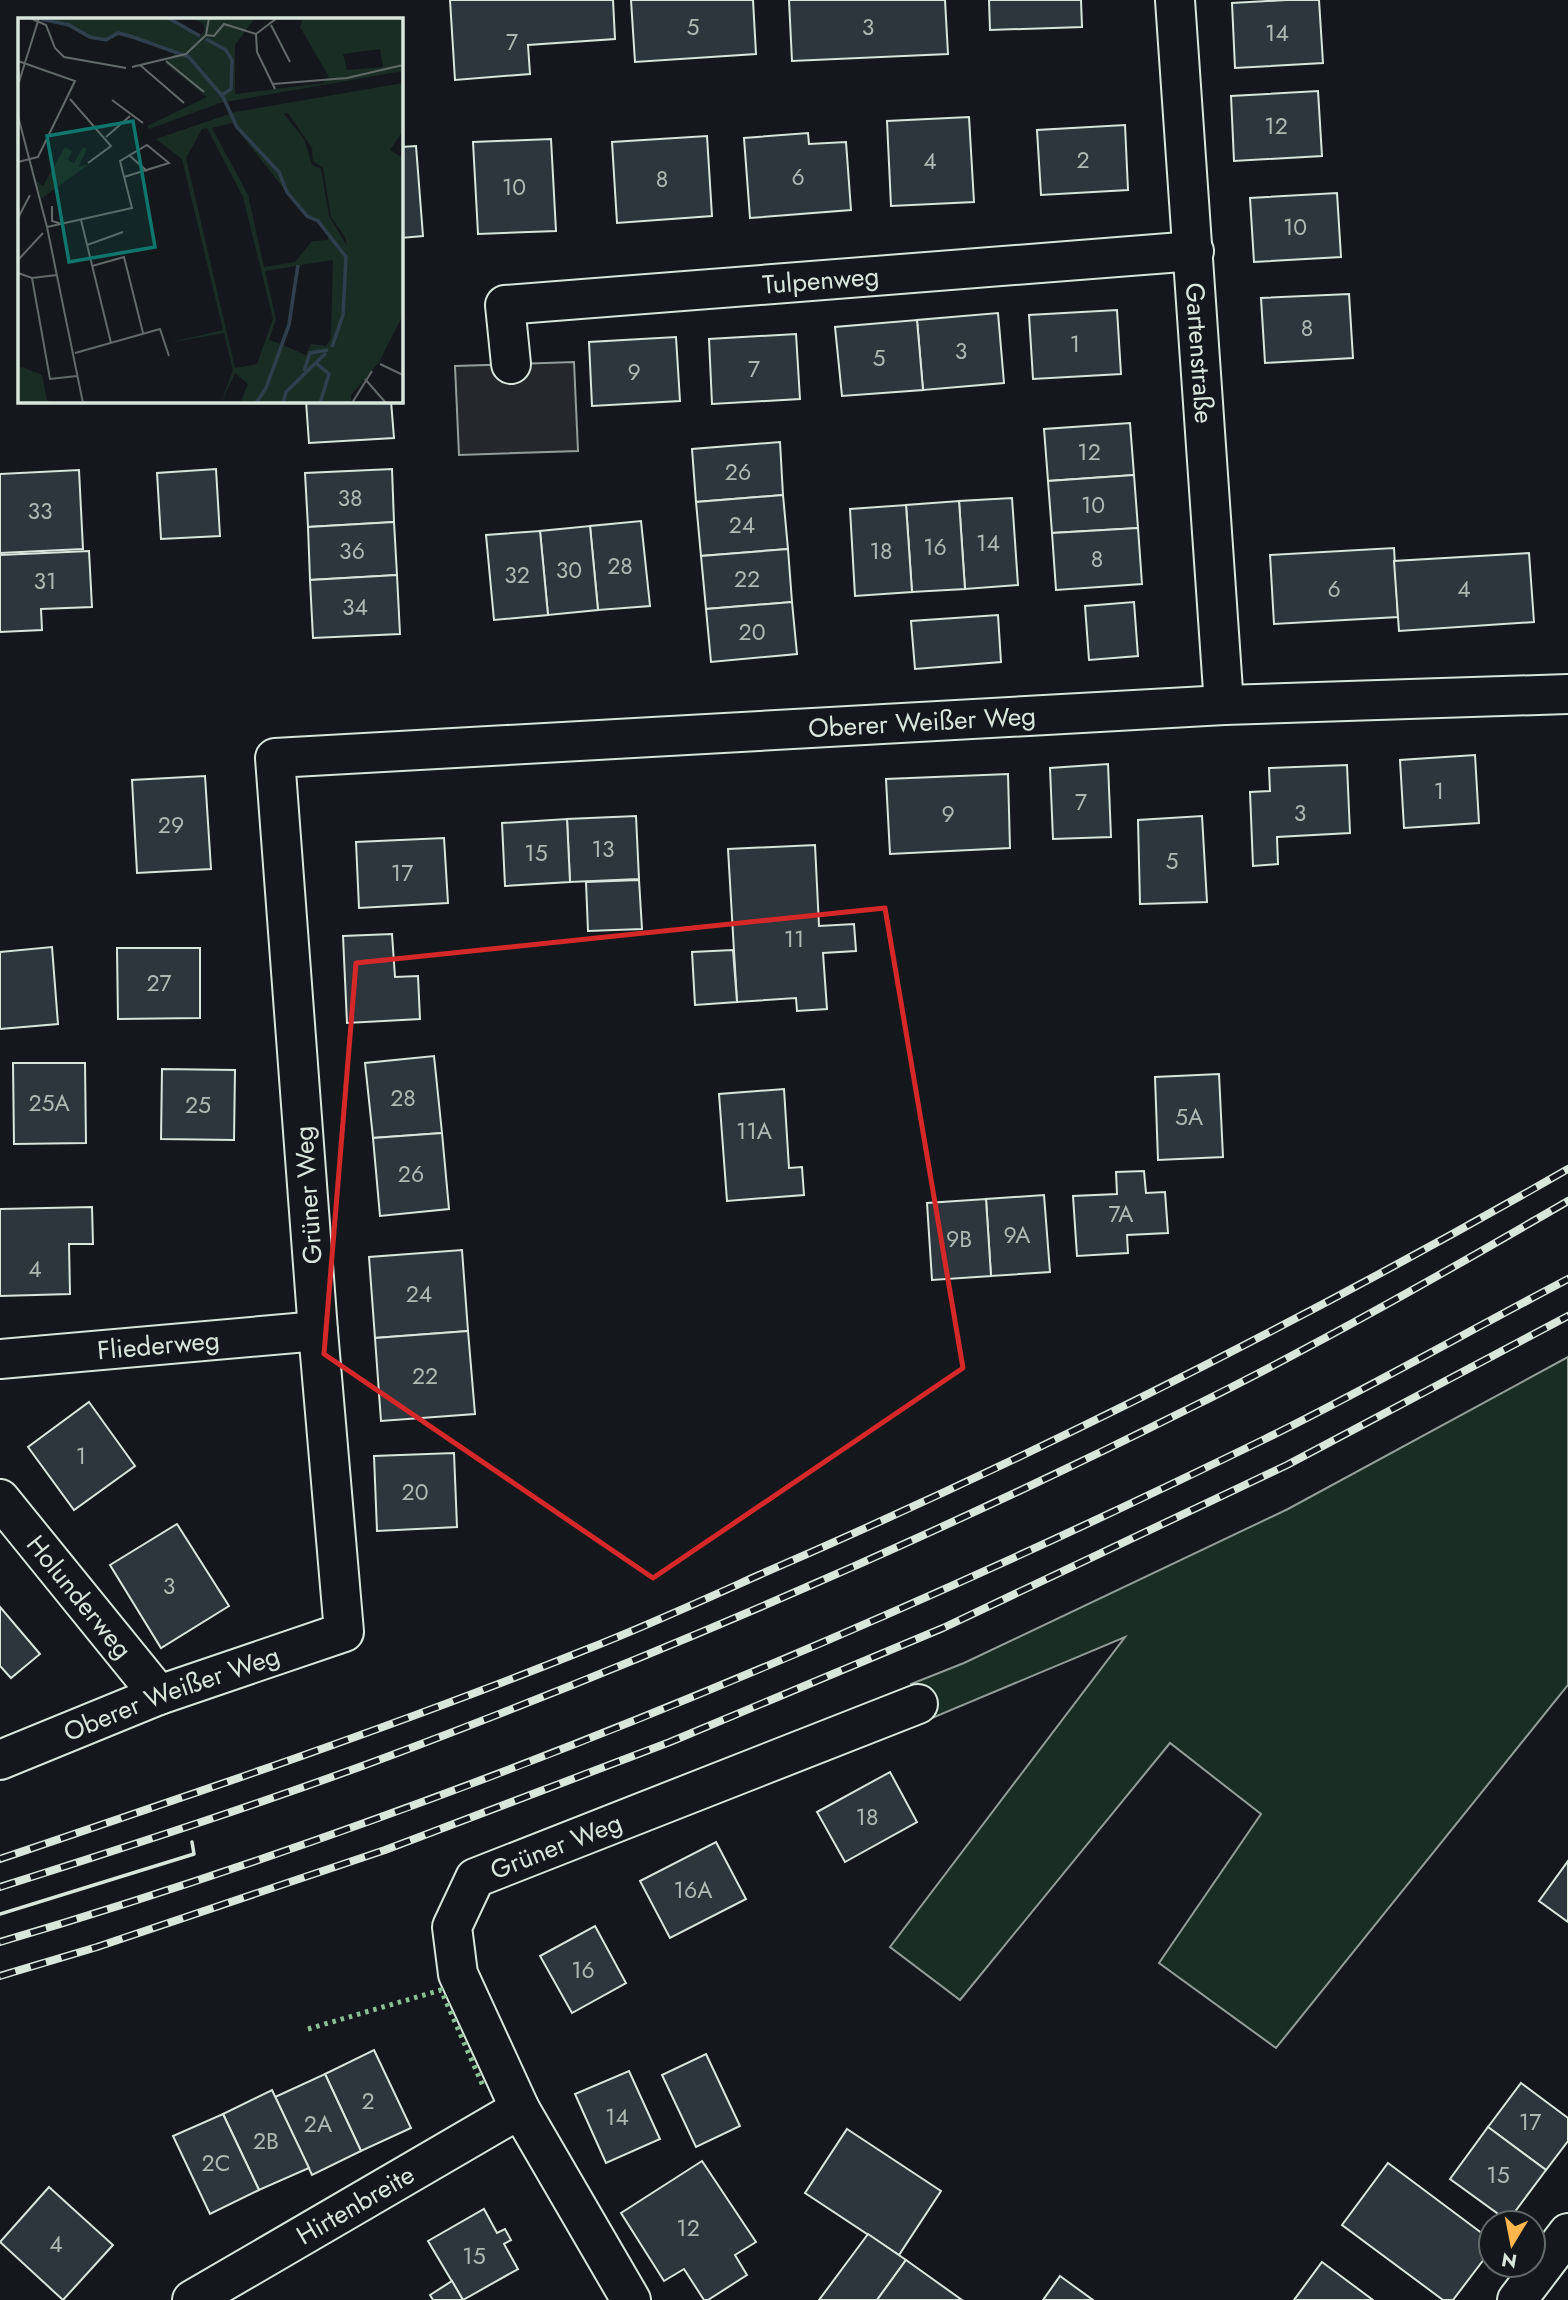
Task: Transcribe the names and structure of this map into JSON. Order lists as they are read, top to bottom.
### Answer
{
  "streets": {
    "street": [
      "Tulpenweg",
      "Gartenstraße",
      "Oberer Weißer Weg",
      "Grüner Weg",
      "Fliederweg",
      "Holunderweg",
      "Hirtenbreite"
    ]
  },
  "crossings": [
    ["Tulpenweg", "Gartenstraße"],
    ["Gartenstraße", "Oberer Weißer Weg"],
    ["Oberer Weißer Weg", "Grüner Weg"],
    ["Oberer Weißer Weg", "Holunderweg"],
    ["Grüner Weg", "Fliederweg"],
    ["Grüner Weg", "Hirtenbreite"]
  ],
  "house_numbers": [
    "5",
    "3",
    "14",
    "7",
    "12",
    "2",
    "4",
    "6",
    "8",
    "10",
    "10",
    "8",
    "1",
    "3",
    "5",
    "7",
    "9",
    "12",
    "26",
    "38",
    "10",
    "33",
    "24",
    "14",
    "16",
    "36",
    "18",
    "8",
    "28",
    "30",
    "32",
    "22",
    "31",
    "6",
    "4",
    "34",
    "20",
    "1",
    "7",
    "3",
    "9",
    "29",
    "13",
    "15",
    "5",
    "17",
    "11",
    "27",
    "28",
    "25A",
    "25",
    "5A",
    "11A",
    "26",
    "7A",
    "9A",
    "9B",
    "4",
    "24",
    "22",
    "1",
    "20",
    "3",
    "18",
    "16A",
    "16",
    "2",
    "14",
    "17",
    "2A",
    "2B",
    "2C",
    "15",
    "12",
    "4",
    "15"
  ],
  "north": "bottom"
}
